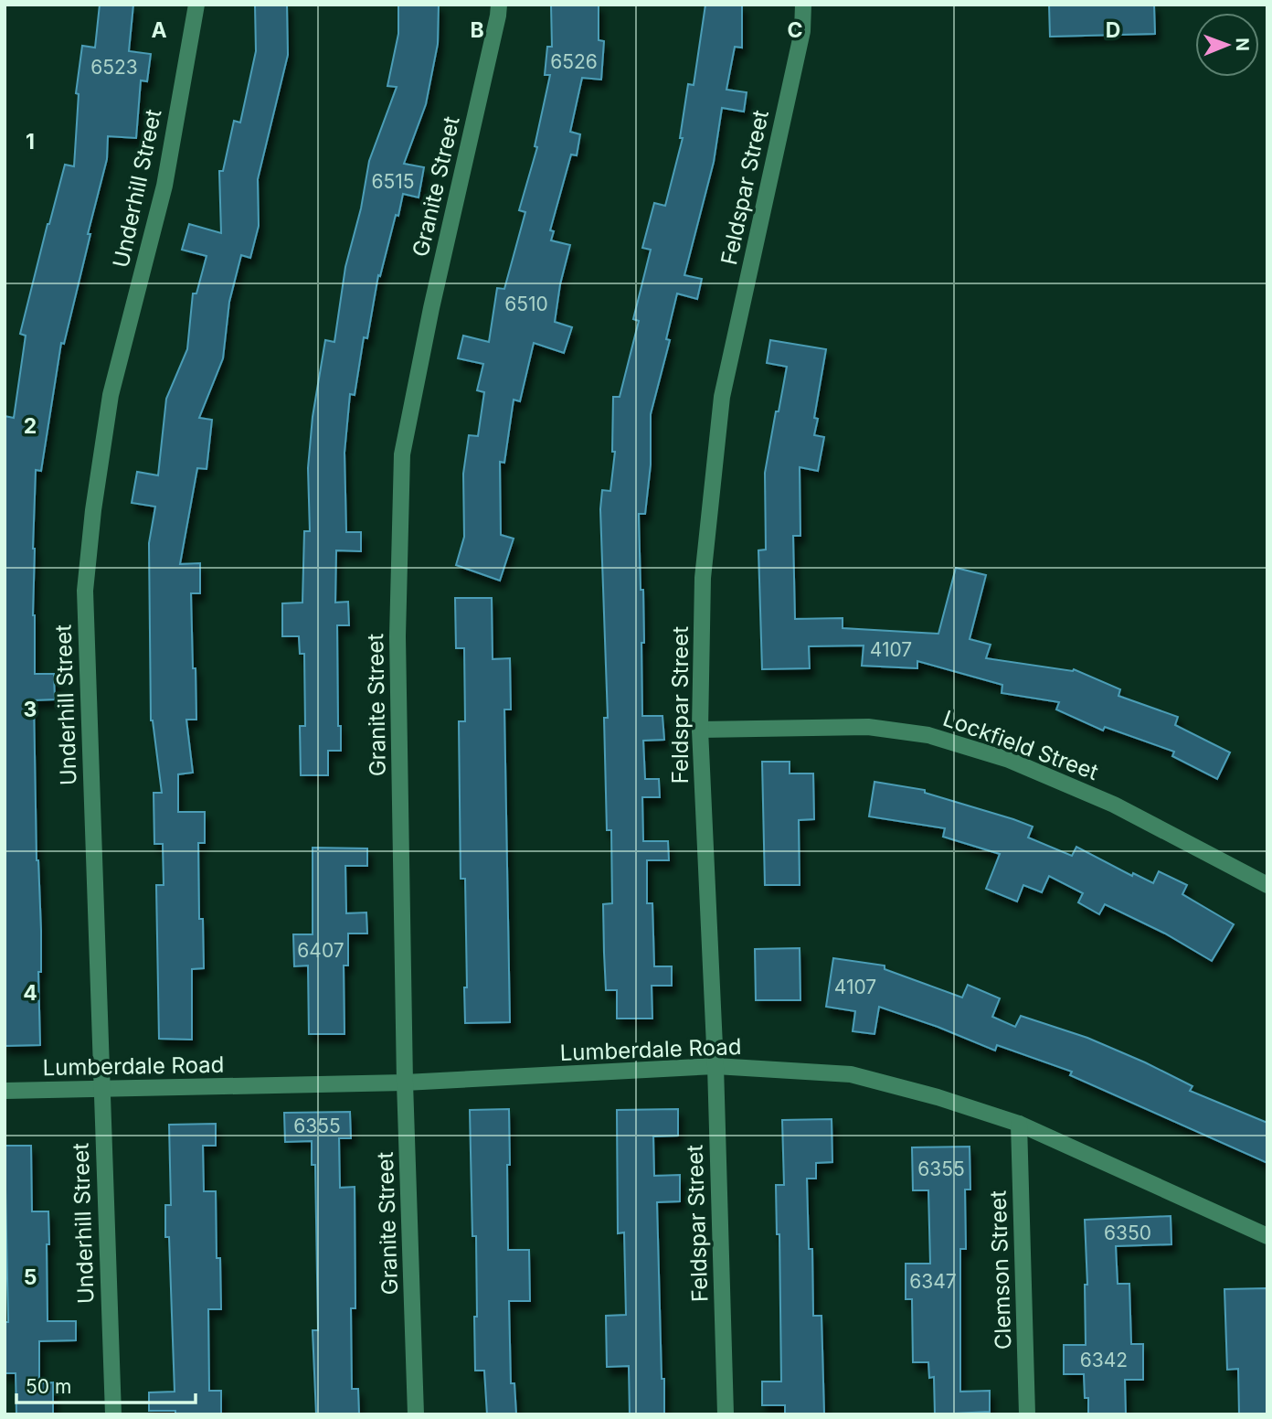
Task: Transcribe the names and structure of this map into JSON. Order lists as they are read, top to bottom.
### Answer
{
  "streets": {
    "street": [
      "Granite Street",
      "Feldspar Street",
      "Underhill Street",
      "Lockfield Street",
      "Lumberdale Road",
      "Clemson Street"
    ]
  },
  "crossings": [
    ["Granite Street", "Lumberdale Road"],
    ["Feldspar Street", "Lockfield Street"],
    ["Feldspar Street", "Lumberdale Road"],
    ["Underhill Street", "Lumberdale Road"],
    ["Lumberdale Road", "Clemson Street"]
  ],
  "house_numbers": [
    "6526",
    "6523",
    "6515",
    "6510",
    "4107",
    "6407",
    "4107",
    "6355",
    "6355",
    "6350",
    "6347",
    "6342"
  ],
  "scale_bar": "50 m",
  "north": "right",
  "grid": {
    "columns": [
      "A",
      "B",
      "C",
      "D"
    ],
    "rows": [
      "1",
      "2",
      "3",
      "4",
      "5"
    ]
  }
}
